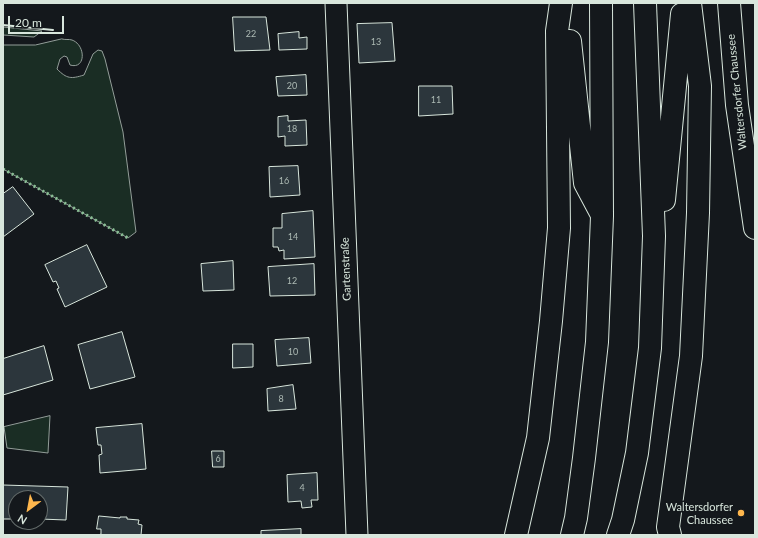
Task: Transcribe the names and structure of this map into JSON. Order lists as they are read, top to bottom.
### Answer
{
  "streets": {
    "main road": ["Waltersdorfer Chaussee"],
    "street": ["Gartenstraße"]
  },
  "places": ["Waltersdorfer Chaussee"],
  "house_numbers": [
    "22",
    "13",
    "20",
    "11",
    "18",
    "16",
    "14",
    "12",
    "10",
    "8",
    "6",
    "4"
  ],
  "scale_bar": "20 m",
  "north": "bottom left"
}
